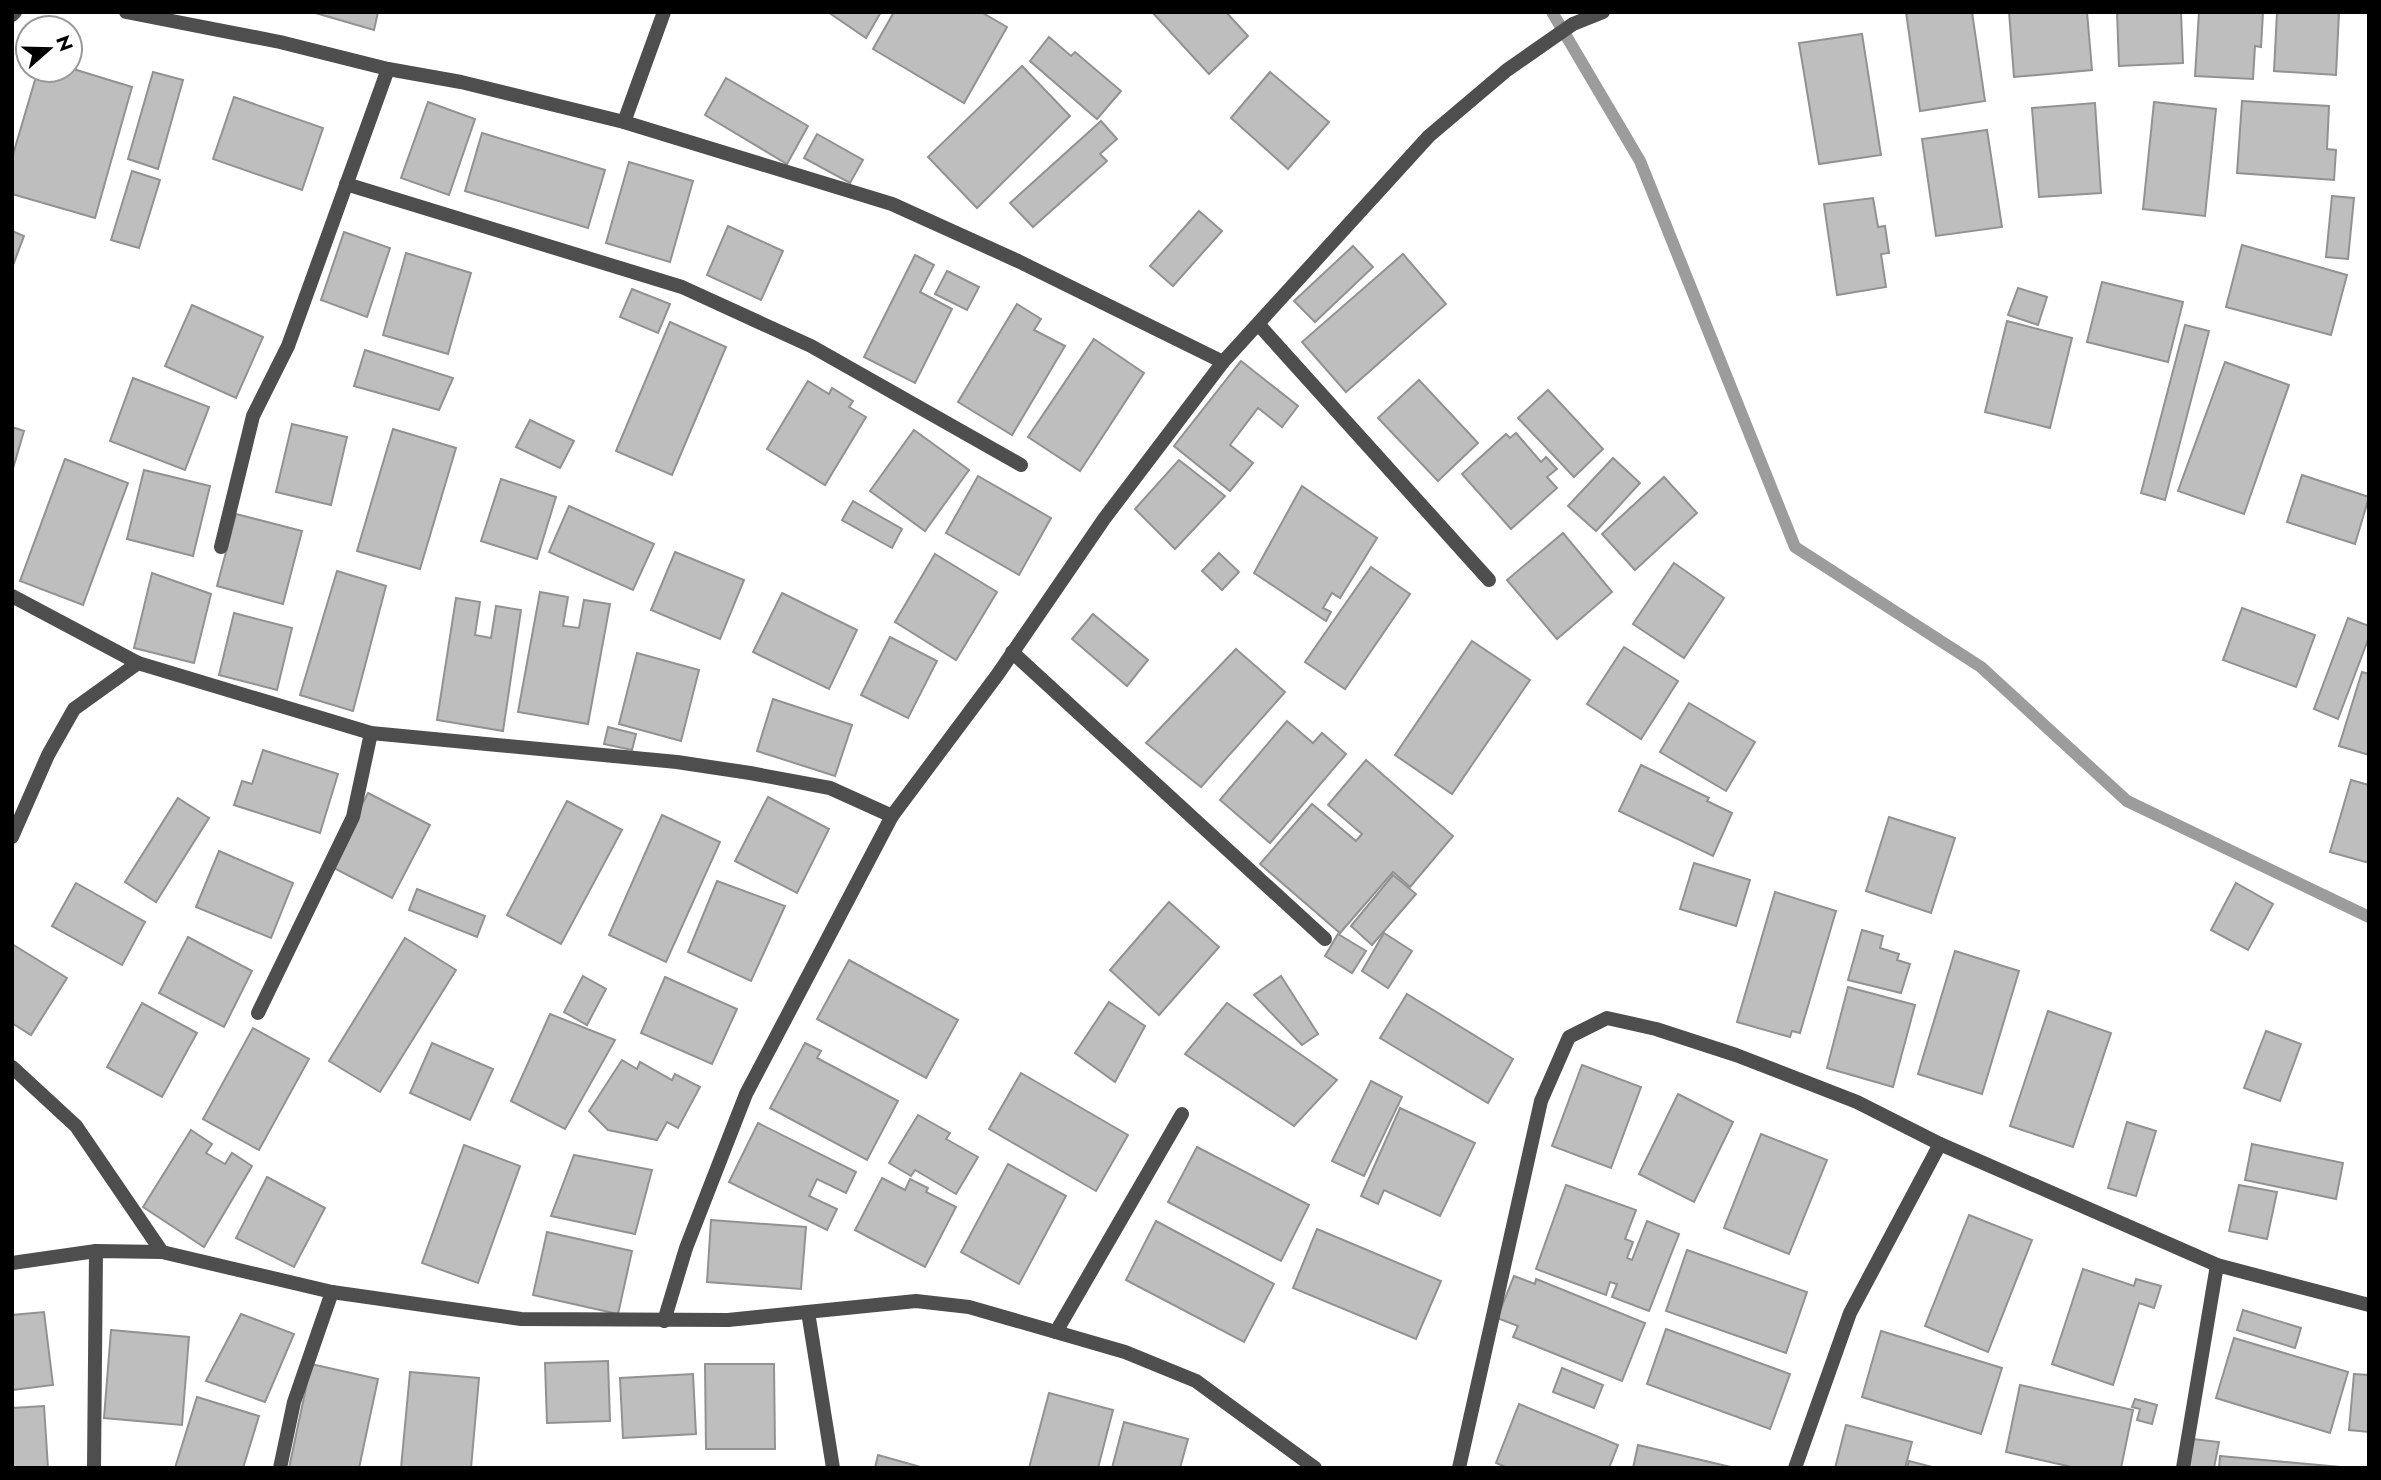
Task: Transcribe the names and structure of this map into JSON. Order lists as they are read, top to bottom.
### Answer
{
  "north": "right"
}
